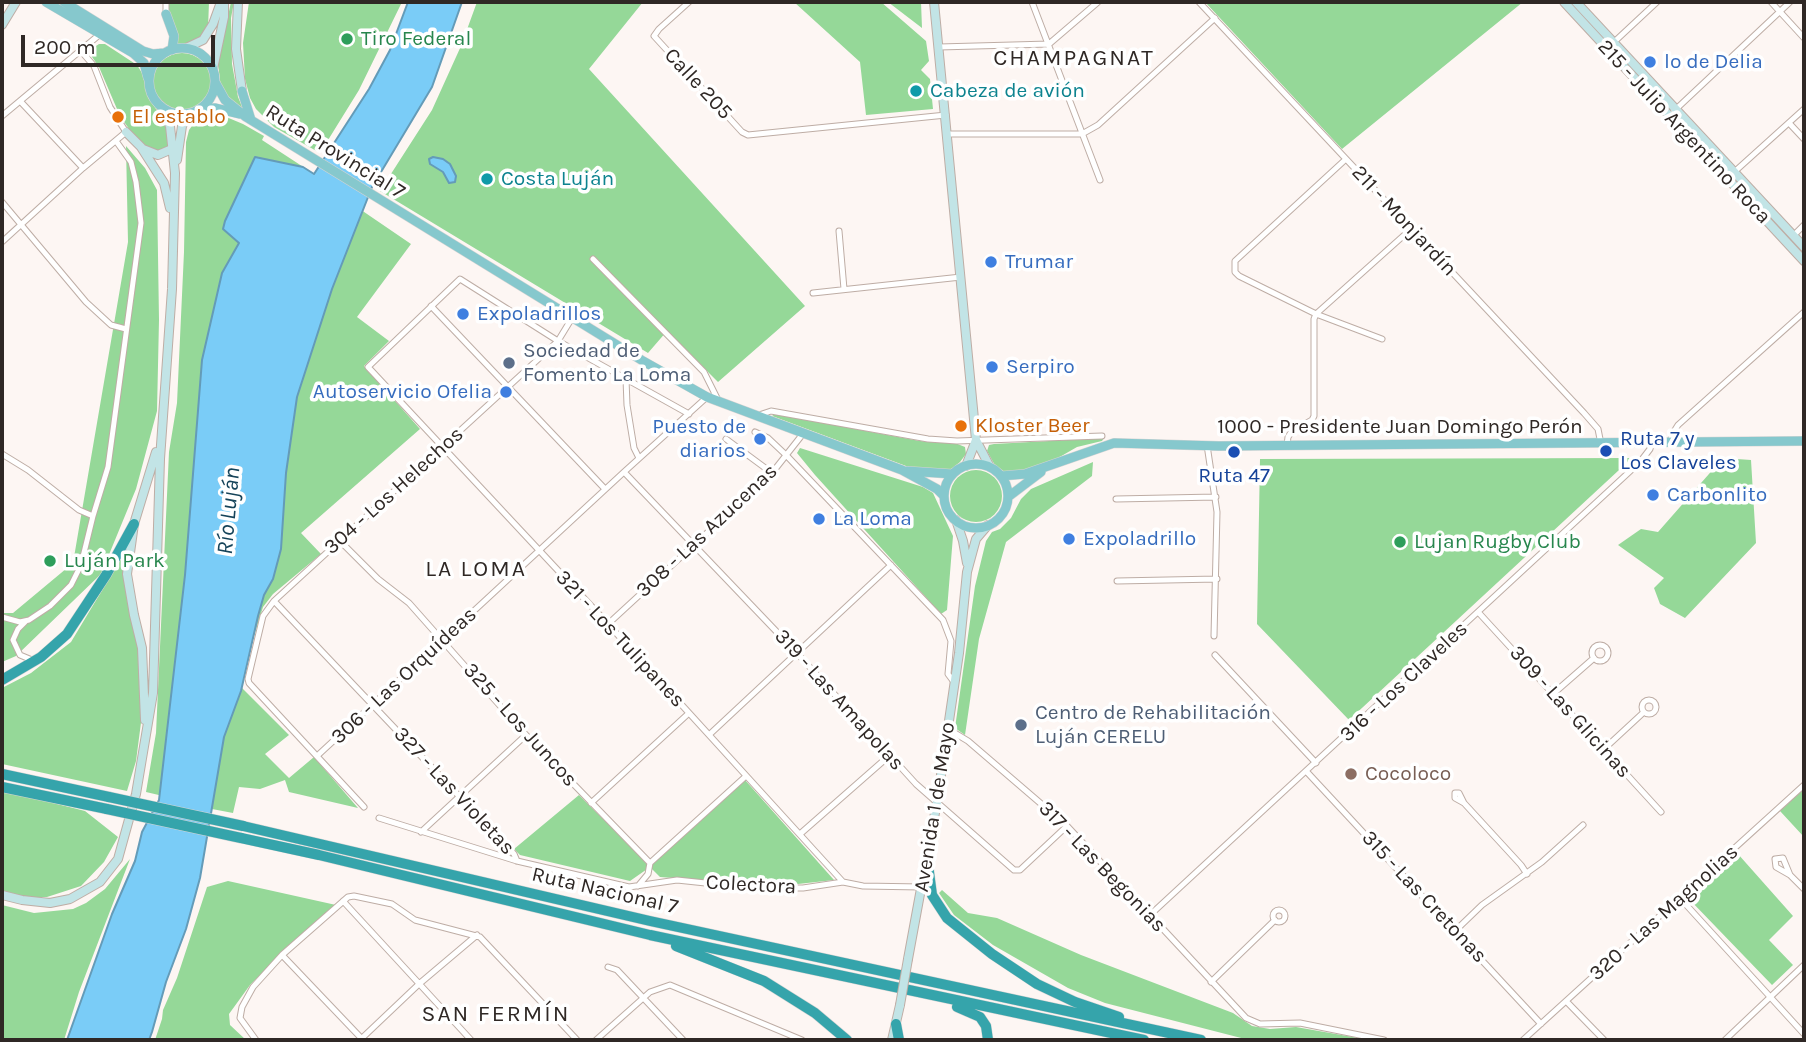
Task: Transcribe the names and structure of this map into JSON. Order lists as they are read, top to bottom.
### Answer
{
  "streets": {
    "highway": ["Ruta Nacional 7"],
    "main road": [
      "215 - Julio Argentino Roca",
      "Ruta Provincial 7",
      "1000 - Presidente Juan Domingo Perón",
      "Avenida 1 de Mayo"
    ],
    "street": [
      "Calle 205",
      "211 - Monjardín",
      "304 - Los Helechos",
      "308 - Las Azucenas",
      "321 - Los Tulipanes",
      "306 - Las Orquídeas",
      "316 - Los Claveles",
      "319 - Las Amapolas",
      "309 - Las Glicinas",
      "325 - Los Juncos",
      "327 - Las Violetas",
      "317 - Las Begonias",
      "Colectora",
      "315 - Las Cretonas",
      "320 - Las Magnolias"
    ]
  },
  "crossings": [
    ["Ruta Provincial 7", "304 - Los Helechos"],
    ["211 - Monjardín", "1000 - Presidente Juan Domingo Perón"],
    ["1000 - Presidente Juan Domingo Perón", "316 - Los Claveles"],
    ["1000 - Presidente Juan Domingo Perón", "Avenida 1 de Mayo"],
    ["304 - Los Helechos", "321 - Los Tulipanes"],
    ["304 - Los Helechos", "306 - Las Orquídeas"],
    ["304 - Los Helechos", "325 - Los Juncos"],
    ["304 - Los Helechos", "327 - Las Violetas"],
    ["308 - Las Azucenas", "321 - Los Tulipanes"],
    ["308 - Las Azucenas", "319 - Las Amapolas"],
    ["321 - Los Tulipanes", "306 - Las Orquídeas"],
    ["321 - Los Tulipanes", "Colectora"],
    ["306 - Las Orquídeas", "319 - Las Amapolas"],
    ["306 - Las Orquídeas", "325 - Los Juncos"],
    ["306 - Las Orquídeas", "327 - Las Violetas"],
    ["316 - Los Claveles", "309 - Las Glicinas"],
    ["316 - Los Claveles", "317 - Las Begonias"],
    ["316 - Los Claveles", "315 - Las Cretonas"],
    ["319 - Las Amapolas", "Avenida 1 de Mayo"],
    ["319 - Las Amapolas", "317 - Las Begonias"],
    ["327 - Las Violetas", "Colectora"],
    ["Avenida 1 de Mayo", "317 - Las Begonias"],
    ["Avenida 1 de Mayo", "Colectora"],
    ["315 - Las Cretonas", "320 - Las Magnolias"]
  ],
  "districts": ["CHAMPAGNAT", "LA LOMA", "SAN FERMÍN"],
  "water": ["Río Luján"],
  "places": [
    "Tiro Federal",
    "lo de Delia",
    "Cabeza de avión",
    "El establo",
    "Costa Luján",
    "Trumar",
    "Expoladrillos",
    "Sociedad de Fomento La Loma",
    "Serpiro",
    "Autoservicio Ofelia",
    "Kloster Beer",
    "Puesto de diarios",
    "Ruta 7 y Los Claveles",
    "Ruta 47",
    "Carbonlito",
    "La Loma",
    "Expoladrillo",
    "Lujan Rugby Club",
    "Luján Park",
    "Centro de Rehabilitación Luján CERELU",
    "Cocoloco"
  ],
  "scale_bar": "200 m"
}
